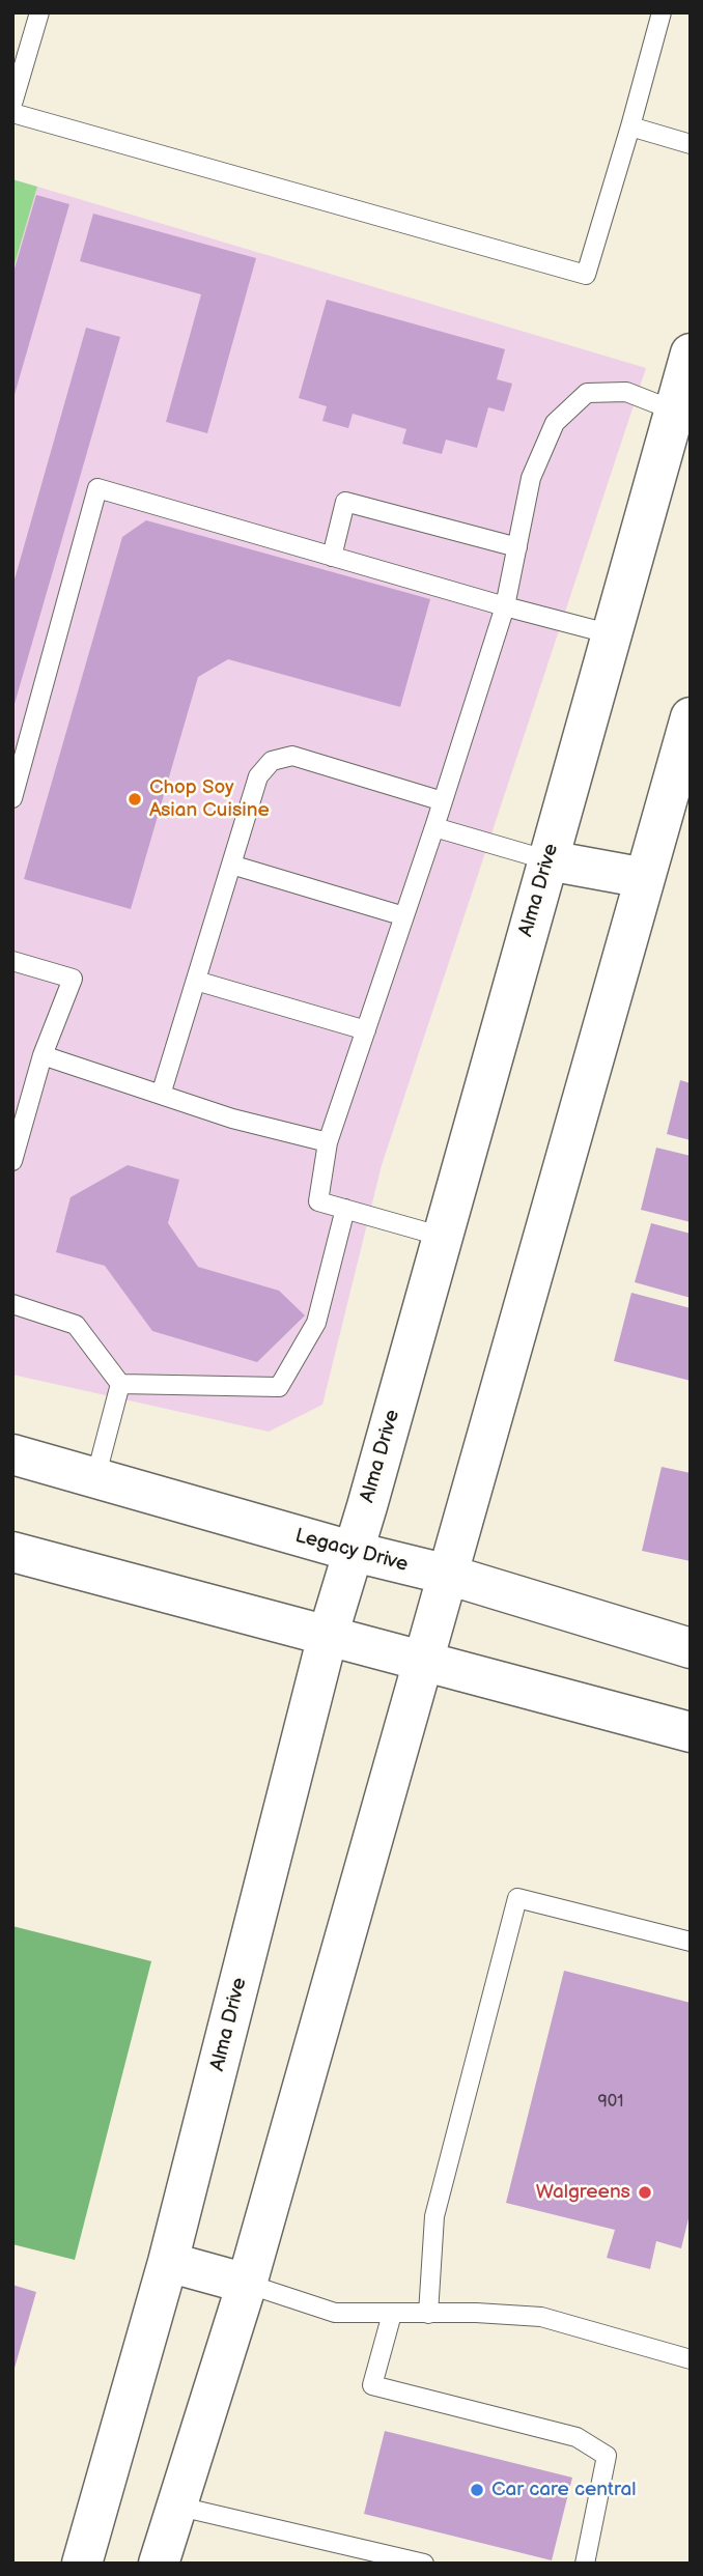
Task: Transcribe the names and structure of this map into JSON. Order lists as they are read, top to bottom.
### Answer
{
  "streets": {
    "main road": ["Alma Drive", "Legacy Drive"]
  },
  "crossings": [
    ["Alma Drive", "Legacy Drive"]
  ],
  "places": ["Chop Soy Asian Cuisine", "Walgreens", "Car care central"],
  "house_numbers": ["901"]
}
